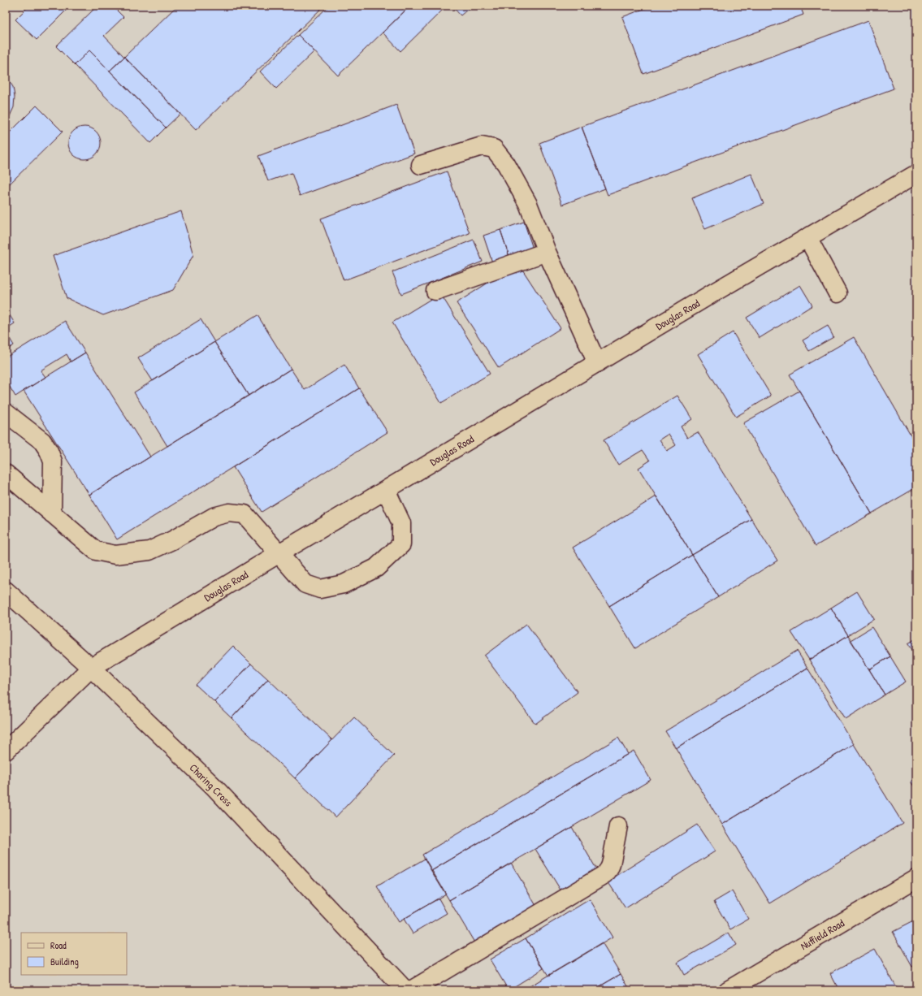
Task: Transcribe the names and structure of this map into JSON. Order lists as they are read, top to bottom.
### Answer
{
  "streets": {
    "street": ["Douglas Road", "Charing Cross", "Nuffield Road"]
  },
  "crossings": [
    ["Douglas Road", "Charing Cross"]
  ],
  "legend": ["Road", "Building"]
}
